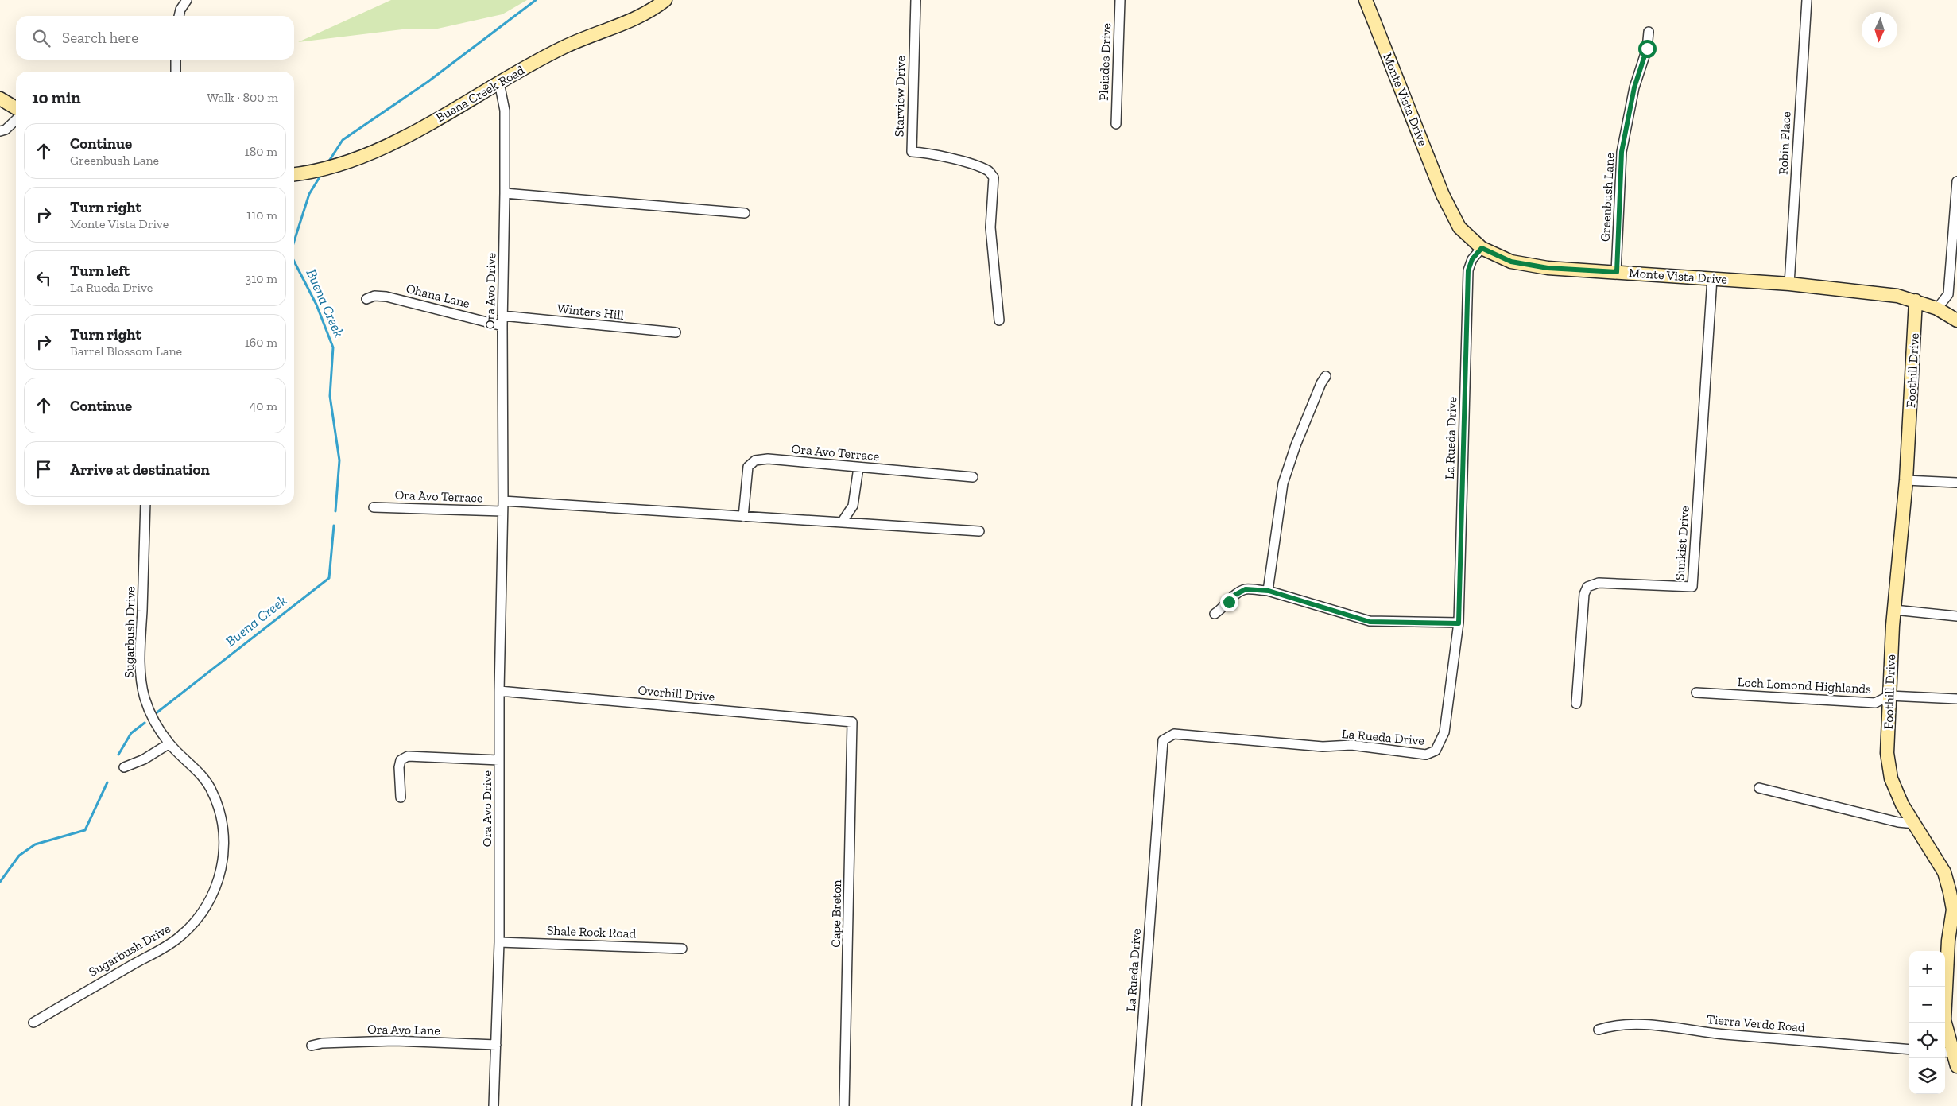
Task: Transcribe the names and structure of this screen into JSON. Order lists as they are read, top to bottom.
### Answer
{
  "streets": {
    "main road": ["Buena Creek Road", "Monte Vista Drive", "Foothill Drive"],
    "street": [
      "Pleiades Drive",
      "Starview Drive",
      "Robin Place",
      "Greenbush Lane",
      "Ora Avo Drive",
      "Ohana Lane",
      "Winters Hill",
      "La Rueda Drive",
      "Ora Avo Terrace",
      "Sunkist Drive",
      "Sugarbush Drive",
      "Loch Lomond Highlands",
      "Overhill Drive",
      "Cape Breton",
      "Shale Rock Road",
      "Tierra Verde Road",
      "Ora Avo Lane"
    ]
  },
  "crossings": [
    ["Buena Creek Road", "Ora Avo Drive"],
    ["Monte Vista Drive", "Robin Place"],
    ["Monte Vista Drive", "Greenbush Lane"],
    ["Monte Vista Drive", "Foothill Drive"],
    ["Monte Vista Drive", "La Rueda Drive"],
    ["Monte Vista Drive", "Sunkist Drive"],
    ["Ora Avo Drive", "Ohana Lane"],
    ["Ora Avo Drive", "Winters Hill"],
    ["Ora Avo Drive", "Ora Avo Terrace"],
    ["Ora Avo Drive", "Overhill Drive"],
    ["Ora Avo Drive", "Shale Rock Road"],
    ["Ora Avo Drive", "Ora Avo Lane"],
    ["Foothill Drive", "Loch Lomond Highlands"],
    ["Overhill Drive", "Cape Breton"]
  ],
  "water": ["Buena Creek"],
  "north": "bottom",
  "page": {
    "search": "Search here",
    "heading": ["10 min", "Walk · 800 m"],
    "list": [
      ["Continue", "Greenbush Lane", "180 m"],
      ["Turn right", "Monte Vista Drive", "110 m"],
      ["Turn left", "La Rueda Drive", "310 m"],
      ["Turn right", "Barrel Blossom Lane", "160 m"],
      ["Continue", "40 m"],
      "Arrive at destination"
    ],
    "map_buttons": ["+", "−"]
  }
}
